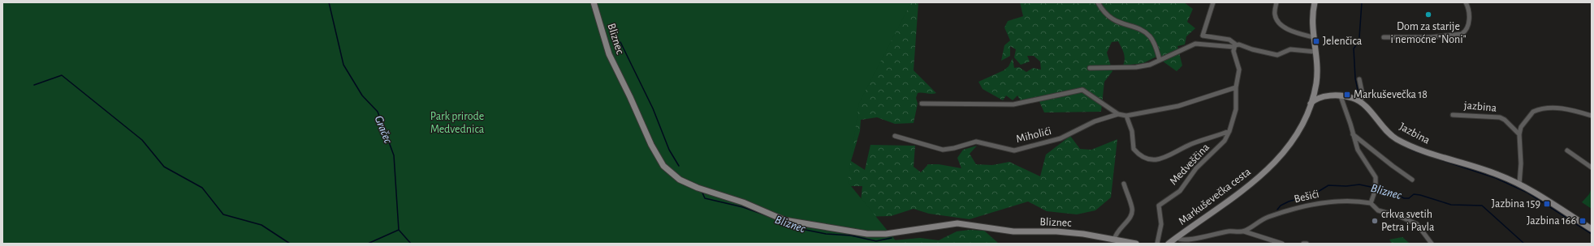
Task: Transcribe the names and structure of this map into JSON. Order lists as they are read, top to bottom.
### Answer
{
  "streets": {
    "main road": ["Bliznec", "Jazbina", "Markuševečka cesta"],
    "street": [
      "jazbina",
      "Miholići",
      "Medveščina",
      "Bešići"
    ]
  },
  "crossings": [
    ["Jazbina", "Markuševečka cesta"],
    ["Miholići", "Medveščina"]
  ],
  "water": ["Gračec", "Bliznec"],
  "parks": ["Park prirode Medvednica"],
  "places": {
    "other": ["Dom za starije i nemoćne \"Noni\"", "crkva svetih Petra i Pavla"],
    "transit": [
      "Jelenčica",
      "Markuševečka 18",
      "Jazbina 159",
      "Jazbina 166"
    ]
  }
}
